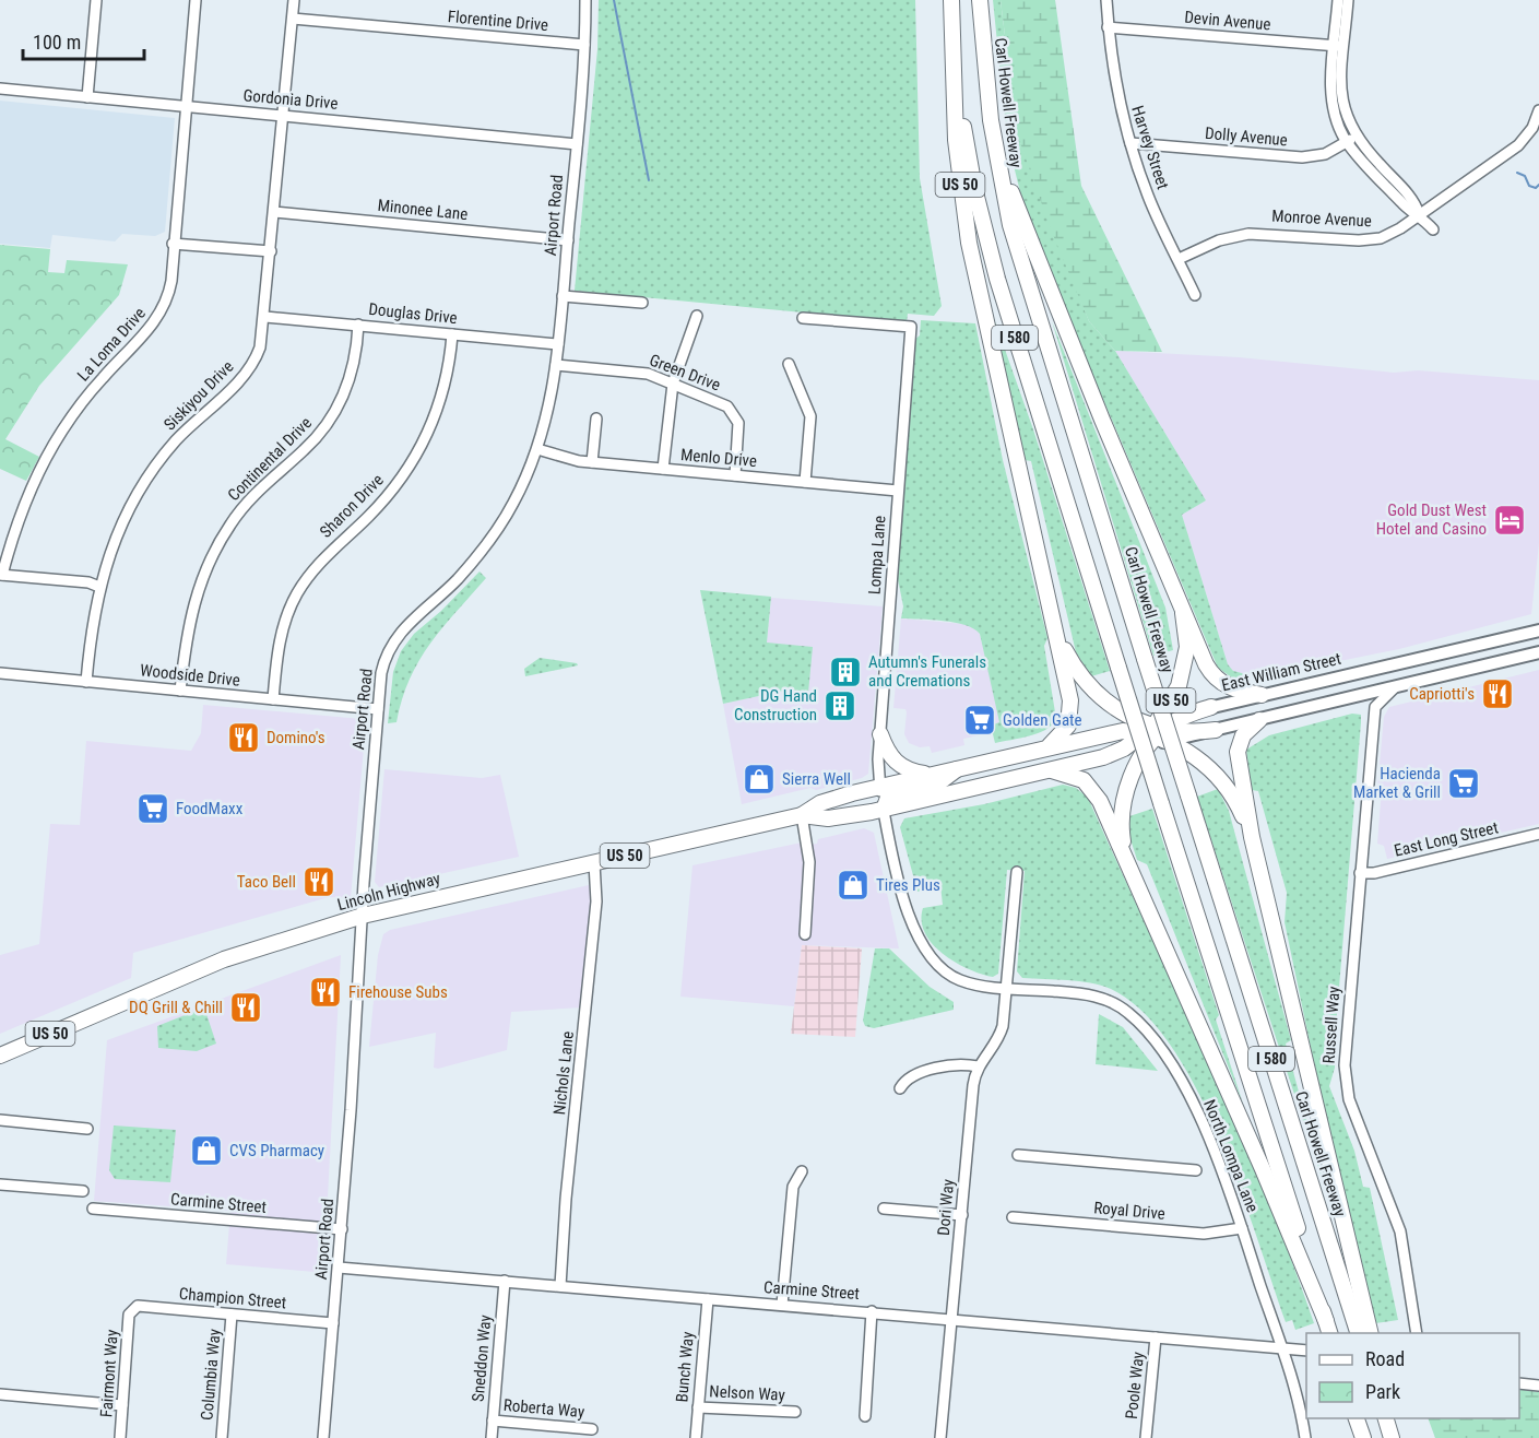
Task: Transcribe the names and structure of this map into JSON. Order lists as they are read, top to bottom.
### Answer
{
  "streets": {
    "highway": [
      "Carl Howell Freeway",
      "US 50",
      "I 580",
      "Lincoln Highway"
    ],
    "main road": ["East William Street"],
    "street": [
      "Florentine Drive",
      "Devin Avenue",
      "Gordonia Drive",
      "Dolly Avenue",
      "Harvey Street",
      "Minonee Lane",
      "Airport Road",
      "Monroe Avenue",
      "Douglas Drive",
      "La Loma Drive",
      "Green Drive",
      "Siskiyou Drive",
      "Menlo Drive",
      "Continental Drive",
      "Sharon Drive",
      "Lompa Lane",
      "Woodside Drive",
      "East Long Street",
      "Russell Way",
      "Nichols Lane",
      "North Lompa Lane",
      "Carmine Street",
      "Dori Way",
      "Royal Drive",
      "Champion Street",
      "Sneddon Way",
      "Bunch Way",
      "Fairmont Way",
      "Columbia Way",
      "Poole Way",
      "Nelson Way",
      "Roberta Way"
    ]
  },
  "crossings": [
    ["Florentine Drive", "Airport Road"],
    ["Florentine Drive", "Siskiyou Drive"],
    ["Devin Avenue", "Harvey Street"],
    ["Gordonia Drive", "Airport Road"],
    ["Gordonia Drive", "La Loma Drive"],
    ["Gordonia Drive", "Siskiyou Drive"],
    ["Carl Howell Freeway", "US 50"],
    ["Dolly Avenue", "Harvey Street"],
    ["Harvey Street", "Monroe Avenue"],
    ["US 50", "I 580"],
    ["US 50", "Lompa Lane"],
    ["US 50", "Lincoln Highway"],
    ["US 50", "North Lompa Lane"],
    ["Minonee Lane", "Airport Road"],
    ["Minonee Lane", "Siskiyou Drive"],
    ["Airport Road", "Douglas Drive"],
    ["Airport Road", "Green Drive"],
    ["Airport Road", "Menlo Drive"],
    ["Airport Road", "Woodside Drive"],
    ["Airport Road", "Lincoln Highway"],
    ["Airport Road", "Carmine Street"],
    ["Airport Road", "Champion Street"],
    ["Douglas Drive", "Siskiyou Drive"],
    ["Douglas Drive", "Continental Drive"],
    ["Douglas Drive", "Sharon Drive"],
    ["Green Drive", "Menlo Drive"],
    ["Siskiyou Drive", "Woodside Drive"],
    ["Menlo Drive", "Lompa Lane"],
    ["Continental Drive", "Woodside Drive"],
    ["Sharon Drive", "Woodside Drive"],
    ["Lompa Lane", "Lincoln Highway"],
    ["Lompa Lane", "North Lompa Lane"],
    ["East Long Street", "Russell Way"],
    ["Lincoln Highway", "Nichols Lane"],
    ["Lincoln Highway", "North Lompa Lane"],
    ["Nichols Lane", "Carmine Street"],
    ["North Lompa Lane", "Carmine Street"],
    ["North Lompa Lane", "Dori Way"],
    ["North Lompa Lane", "Royal Drive"],
    ["Carmine Street", "Dori Way"],
    ["Carmine Street", "Sneddon Way"],
    ["Carmine Street", "Bunch Way"],
    ["Carmine Street", "Poole Way"],
    ["Champion Street", "Fairmont Way"],
    ["Champion Street", "Columbia Way"],
    ["Sneddon Way", "Roberta Way"],
    ["Bunch Way", "Nelson Way"]
  ],
  "places": {
    "hotel": ["Gold Dust West Hotel and Casino"],
    "building": ["Autumn's Funerals and Cremations", "DG Hand Construction"],
    "restaurant": [
      "Capriotti's",
      "Domino's",
      "Taco Bell",
      "Firehouse Subs",
      "DQ Grill & Chill"
    ],
    "supermarket": ["Golden Gate", "Hacienda Market & Grill", "FoodMaxx"],
    "shop": ["Sierra Well", "Tires Plus", "CVS Pharmacy"]
  },
  "legend": ["Road", "Park"],
  "scale_bar": "100 m"
}
